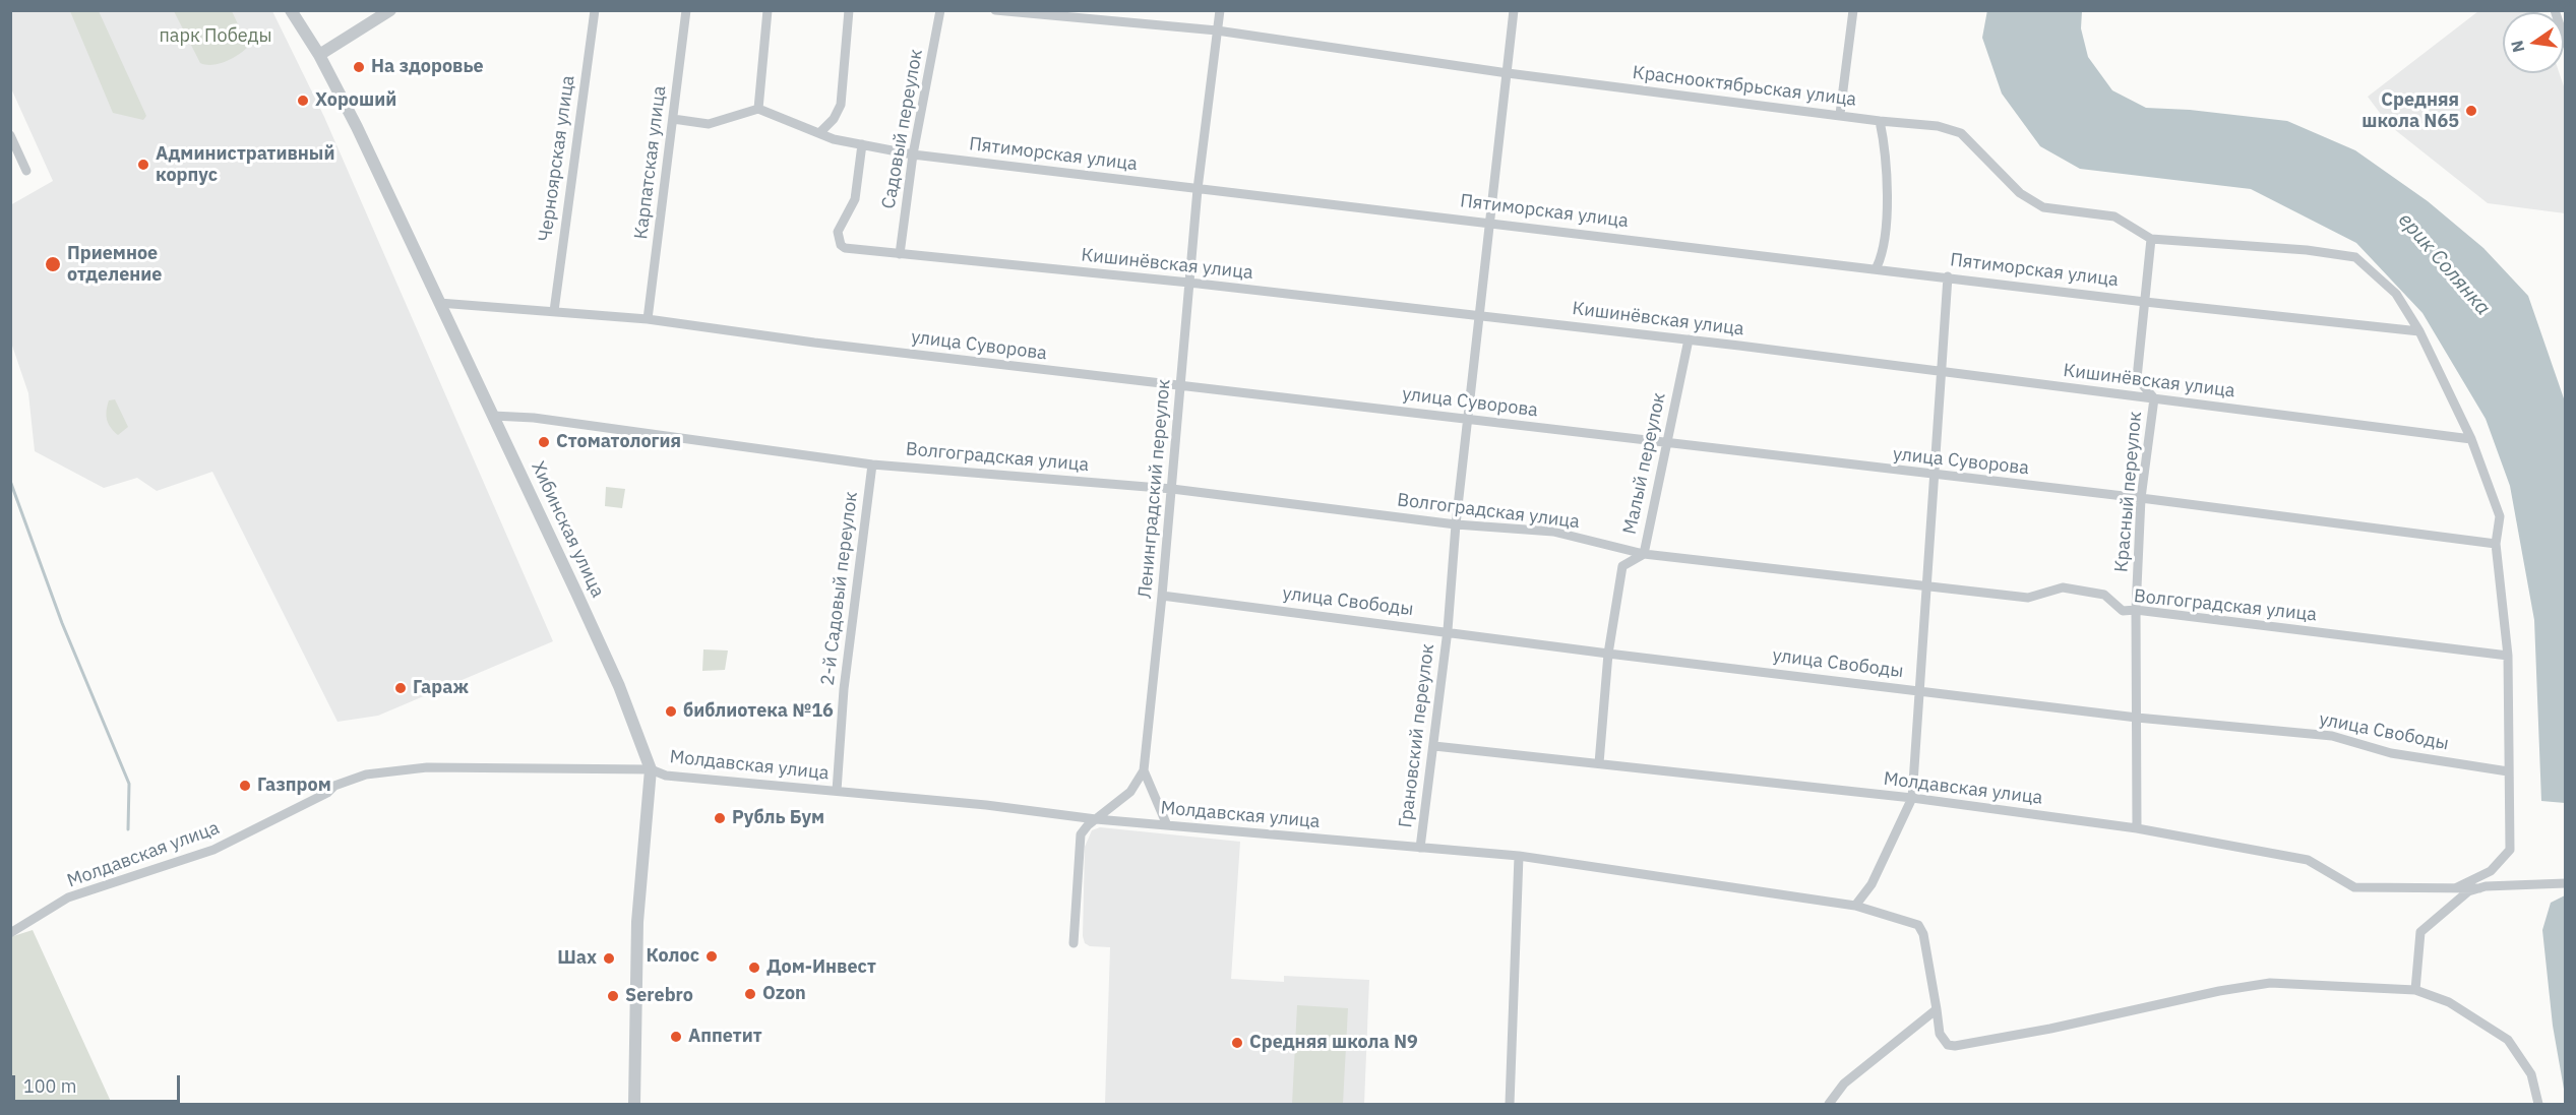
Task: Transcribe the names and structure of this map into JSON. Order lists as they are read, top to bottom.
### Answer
{
  "streets": {
    "street": [
      "Краснооктябрьская улица",
      "Садовый переулок",
      "Пятиморская улица",
      "Черноярская улица",
      "Карпатская улица",
      "Кишинёвская улица",
      "улица Суворова",
      "Волгоградская улица",
      "Малый переулок",
      "Ленинградский переулок",
      "Красный переулок",
      "Хибинская улица",
      "2-й Садовый переулок",
      "улица Свободы",
      "Грановский переулок",
      "Молдавская улица"
    ]
  },
  "crossings": [
    ["Краснооктябрьская улица", "Пятиморская улица"],
    ["Краснооктябрьская улица", "Кишинёвская улица"],
    ["Краснооктябрьская улица", "улица Суворова"],
    ["Краснооктябрьская улица", "Волгоградская улица"],
    ["Краснооктябрьская улица", "Ленинградский переулок"],
    ["Краснооктябрьская улица", "Красный переулок"],
    ["Краснооктябрьская улица", "улица Свободы"],
    ["Краснооктябрьская улица", "Грановский переулок"],
    ["Краснооктябрьская улица", "Молдавская улица"],
    ["Садовый переулок", "Пятиморская улица"],
    ["Садовый переулок", "Кишинёвская улица"],
    ["Пятиморская улица", "Кишинёвская улица"],
    ["Пятиморская улица", "Ленинградский переулок"],
    ["Пятиморская улица", "Красный переулок"],
    ["Пятиморская улица", "Грановский переулок"],
    ["Черноярская улица", "улица Суворова"],
    ["Карпатская улица", "улица Суворова"],
    ["Кишинёвская улица", "Малый переулок"],
    ["Кишинёвская улица", "Ленинградский переулок"],
    ["Кишинёвская улица", "Красный переулок"],
    ["Кишинёвская улица", "Грановский переулок"],
    ["улица Суворова", "Малый переулок"],
    ["улица Суворова", "Ленинградский переулок"],
    ["улица Суворова", "Красный переулок"],
    ["улица Суворова", "Хибинская улица"],
    ["улица Суворова", "Грановский переулок"],
    ["Волгоградская улица", "Малый переулок"],
    ["Волгоградская улица", "Ленинградский переулок"],
    ["Волгоградская улица", "Красный переулок"],
    ["Волгоградская улица", "Хибинская улица"],
    ["Волгоградская улица", "2-й Садовый переулок"],
    ["Волгоградская улица", "Грановский переулок"],
    ["Малый переулок", "улица Свободы"],
    ["Малый переулок", "Молдавская улица"],
    ["Ленинградский переулок", "улица Свободы"],
    ["Ленинградский переулок", "Молдавская улица"],
    ["Красный переулок", "улица Свободы"],
    ["Красный переулок", "Молдавская улица"],
    ["Хибинская улица", "Молдавская улица"],
    ["2-й Садовый переулок", "Молдавская улица"],
    ["улица Свободы", "Грановский переулок"],
    ["Грановский переулок", "Молдавская улица"]
  ],
  "water": ["ерик Солянка"],
  "parks": ["парк Победы"],
  "places": [
    "На здоровье",
    "Хороший",
    "Средняя школа N65",
    "Административный корпус",
    "Приемное отделение",
    "Стоматология",
    "Гараж",
    "библиотека №16",
    "Газпром",
    "Рубль Бум",
    "Колос",
    "Шах",
    "Дом-Инвест",
    "Ozon",
    "Serebro",
    "Аппетит",
    "Средняя школа N9"
  ],
  "scale_bar": "100 m",
  "north": "left"
}
